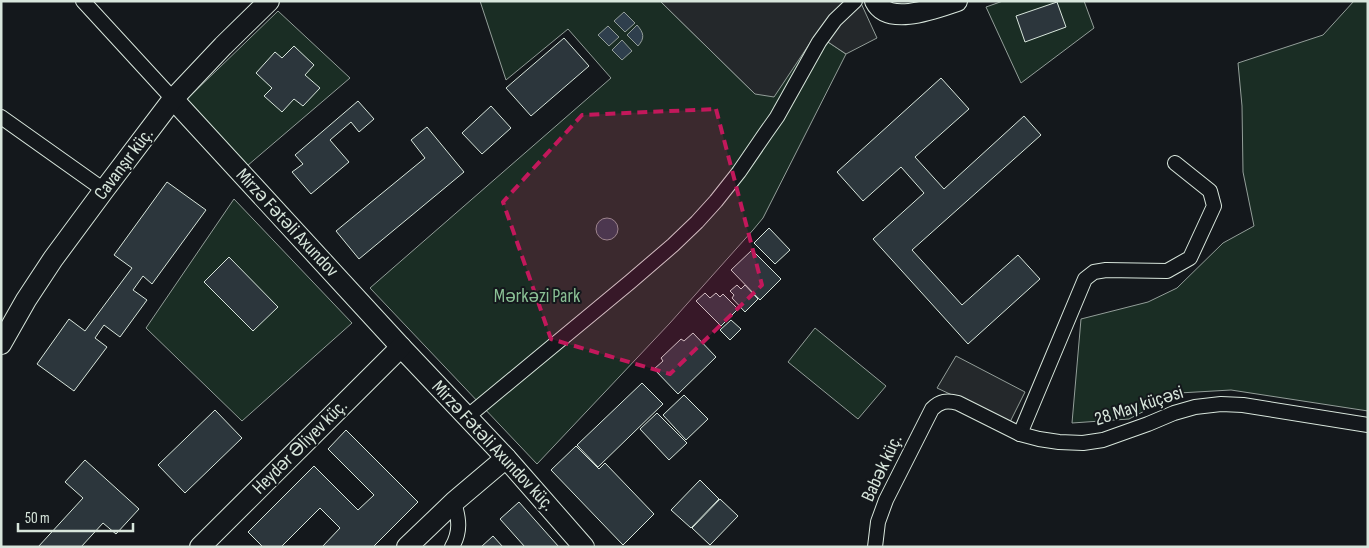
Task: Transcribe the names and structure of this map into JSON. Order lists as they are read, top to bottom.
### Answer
{
  "streets": {
    "main road": [
      "Cavanşır küç.",
      "Mirzə Fətəli Axundov",
      "Mirzə Fətəli Axundov küç.",
      "Heydər Əliyev küç."
    ],
    "street": ["28 May küçəsi", "Babək küç."]
  },
  "crossings": [
    ["Cavanşır küç.", "Mirzə Fətəli Axundov"],
    ["Mirzə Fətəli Axundov", "Mirzə Fətəli Axundov küç."],
    ["Mirzə Fətəli Axundov", "Heydər Əliyev küç."],
    ["28 May küçəsi", "Babək küç."],
    ["Mirzə Fətəli Axundov küç.", "Heydər Əliyev küç."]
  ],
  "parks": ["Mərkəzi Park"],
  "scale_bar": "50 m"
}
